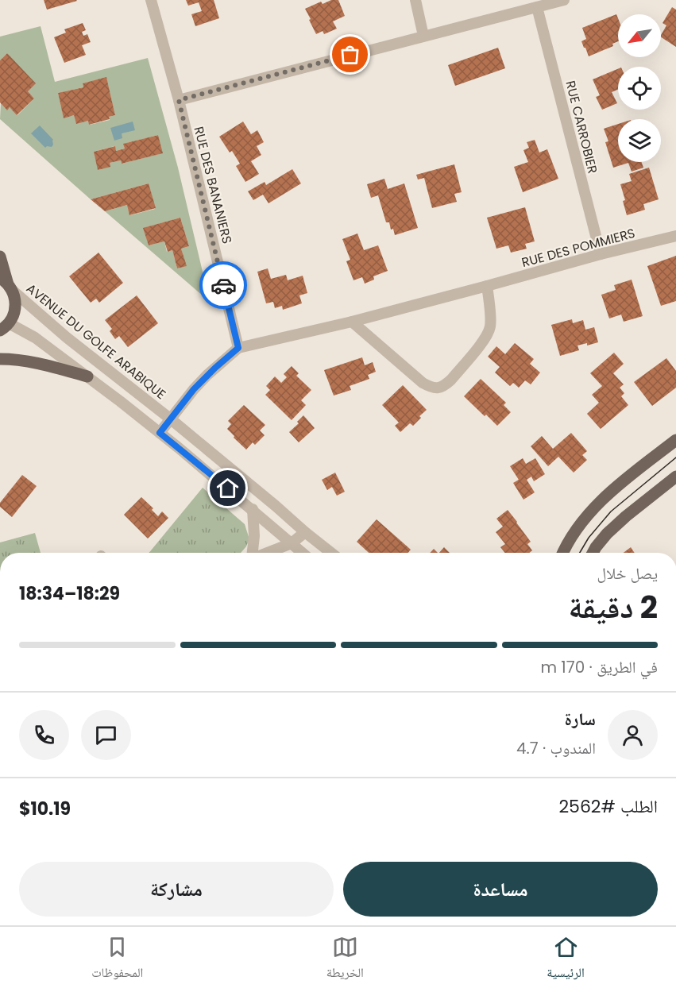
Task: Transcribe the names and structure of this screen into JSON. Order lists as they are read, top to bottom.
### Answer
{
  "streets": {
    "street": [
      "RUE CARROBIER",
      "RUE DES BANANIERS",
      "RUE DES POMMIERS",
      "AVENUE DU GOLFE ARABIQUE"
    ]
  },
  "crossings": [
    ["RUE CARROBIER", "RUE DES POMMIERS"],
    ["RUE DES BANANIERS", "RUE DES POMMIERS"]
  ],
  "north": "bottom left",
  "page": {
    "heading": ["2 دقيقة", "يصل خلال", "18:29–18:34"],
    "panel": [
      "سارة",
      "المندوب · 4.7",
      "الطلب #2562",
      "$10.19"
    ],
    "bar": "في الطريق · 170 m",
    "buttons": ["مساعدة", "مشاركة"],
    "tabs": ["الرئيسية", "الخريطة", "المحفوظات"]
  }
}
